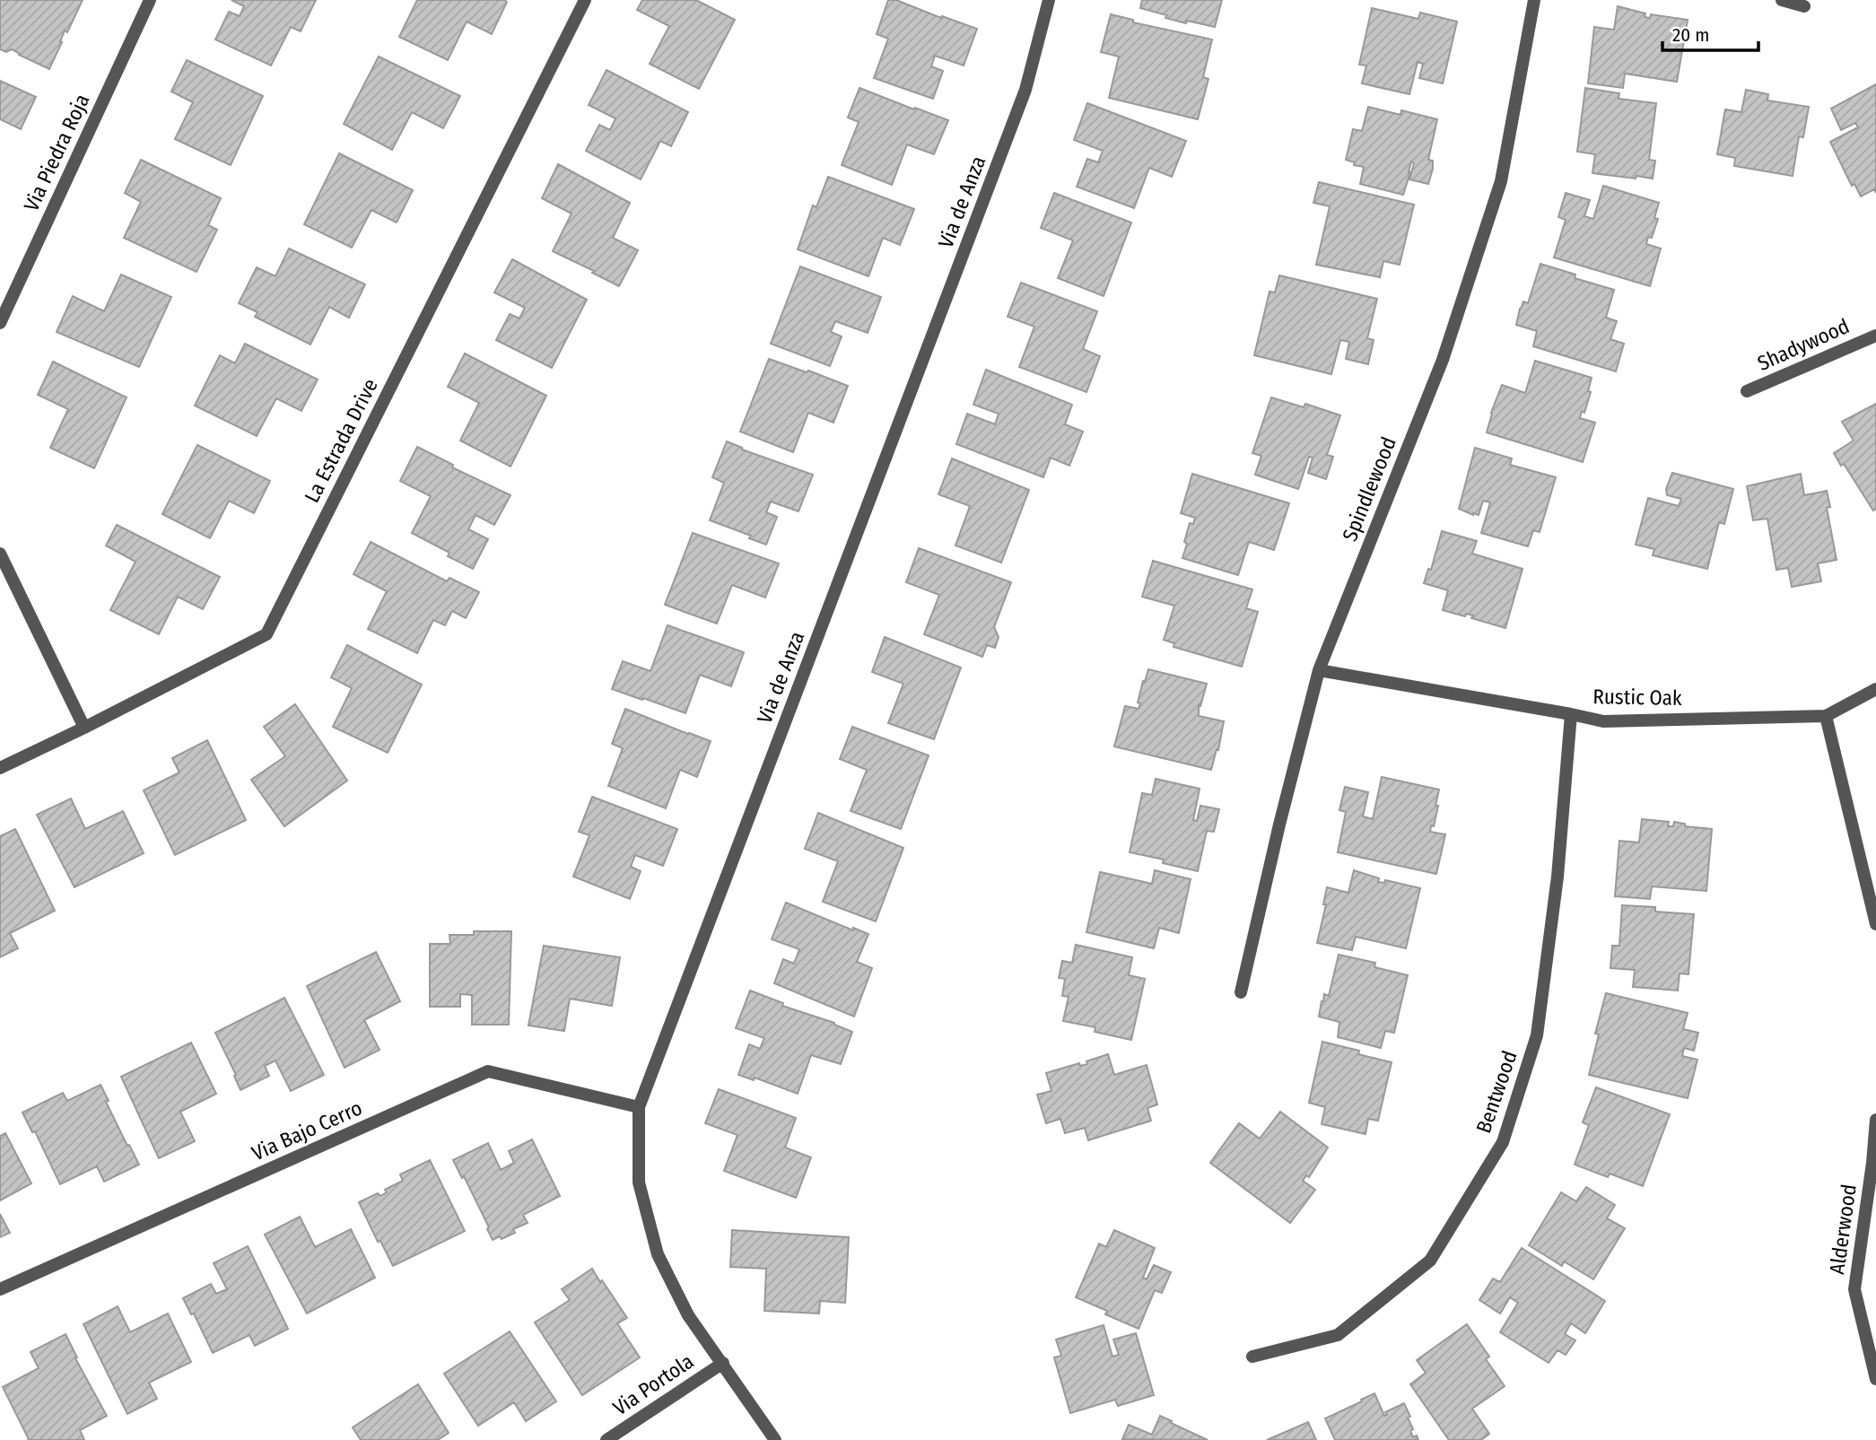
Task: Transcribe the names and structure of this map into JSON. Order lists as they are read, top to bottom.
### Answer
{
  "streets": {
    "street": [
      "Via Piedra Roja",
      "Via de Anza",
      "Shadywood",
      "La Estrada Drive",
      "Spindlewood",
      "Rustic Oak",
      "Bentwood",
      "Via Bajo Cerro",
      "Alderwood",
      "Via Portola"
    ]
  },
  "crossings": [
    ["Via de Anza", "Via Bajo Cerro"],
    ["Via de Anza", "Via Portola"],
    ["Spindlewood", "Rustic Oak"],
    ["Rustic Oak", "Bentwood"]
  ],
  "scale_bar": "20 m"
}
